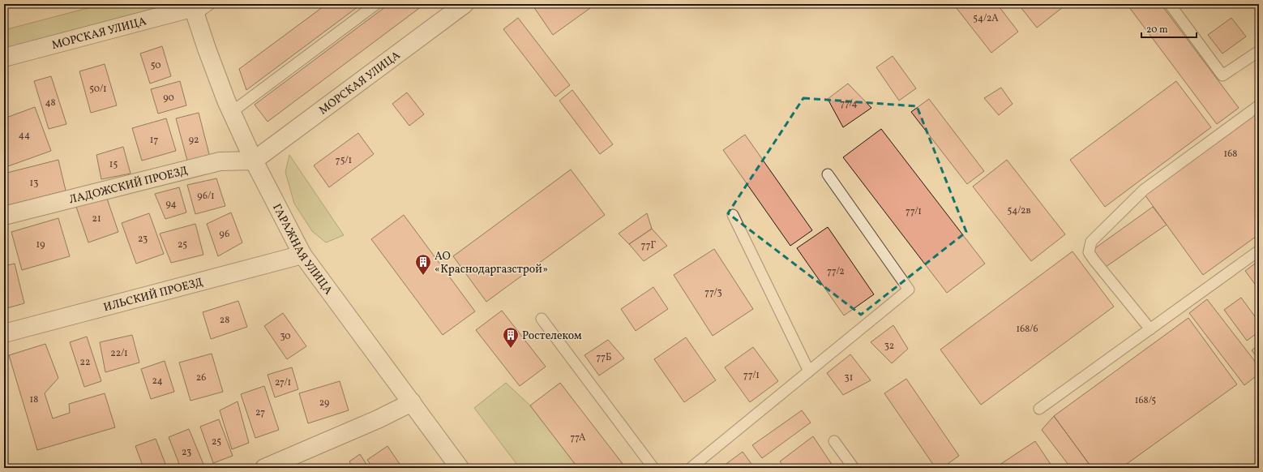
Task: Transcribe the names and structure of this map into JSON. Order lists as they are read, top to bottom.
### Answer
{
  "streets": {
    "street": [
      "МОРСКАЯ УЛИЦА",
      "ЛАДОЖСКИЙ ПРОЕЗД",
      "ГАРАЖНАЯ УЛИЦА",
      "ИЛЬСКИЙ ПРОЕЗД"
    ]
  },
  "crossings": [
    ["МОРСКАЯ УЛИЦА", "ЛАДОЖСКИЙ ПРОЕЗД"],
    ["МОРСКАЯ УЛИЦА", "ГАРАЖНАЯ УЛИЦА"],
    ["ЛАДОЖСКИЙ ПРОЕЗД", "ГАРАЖНАЯ УЛИЦА"],
    ["ГАРАЖНАЯ УЛИЦА", "ИЛЬСКИЙ ПРОЕЗД"]
  ],
  "places": {
    "building": ["АО «Краснодаргазстрой»", "Ростелеком"]
  },
  "house_numbers": [
    "54/2А",
    "50",
    "50/1",
    "90",
    "48",
    "77/4",
    "44",
    "17",
    "92",
    "168",
    "75/1",
    "15",
    "13",
    "96/1",
    "94",
    "54/2в",
    "77/1",
    "21",
    "96",
    "23",
    "19",
    "25",
    "77Г",
    "77/2",
    "77/3",
    "28",
    "168/6",
    "30",
    "32",
    "22/1",
    "77Б",
    "22",
    "77/1",
    "26",
    "31",
    "24",
    "27/1",
    "18",
    "168/5",
    "29",
    "27",
    "77А",
    "25",
    "23"
  ],
  "scale_bar": "20 m"
}
